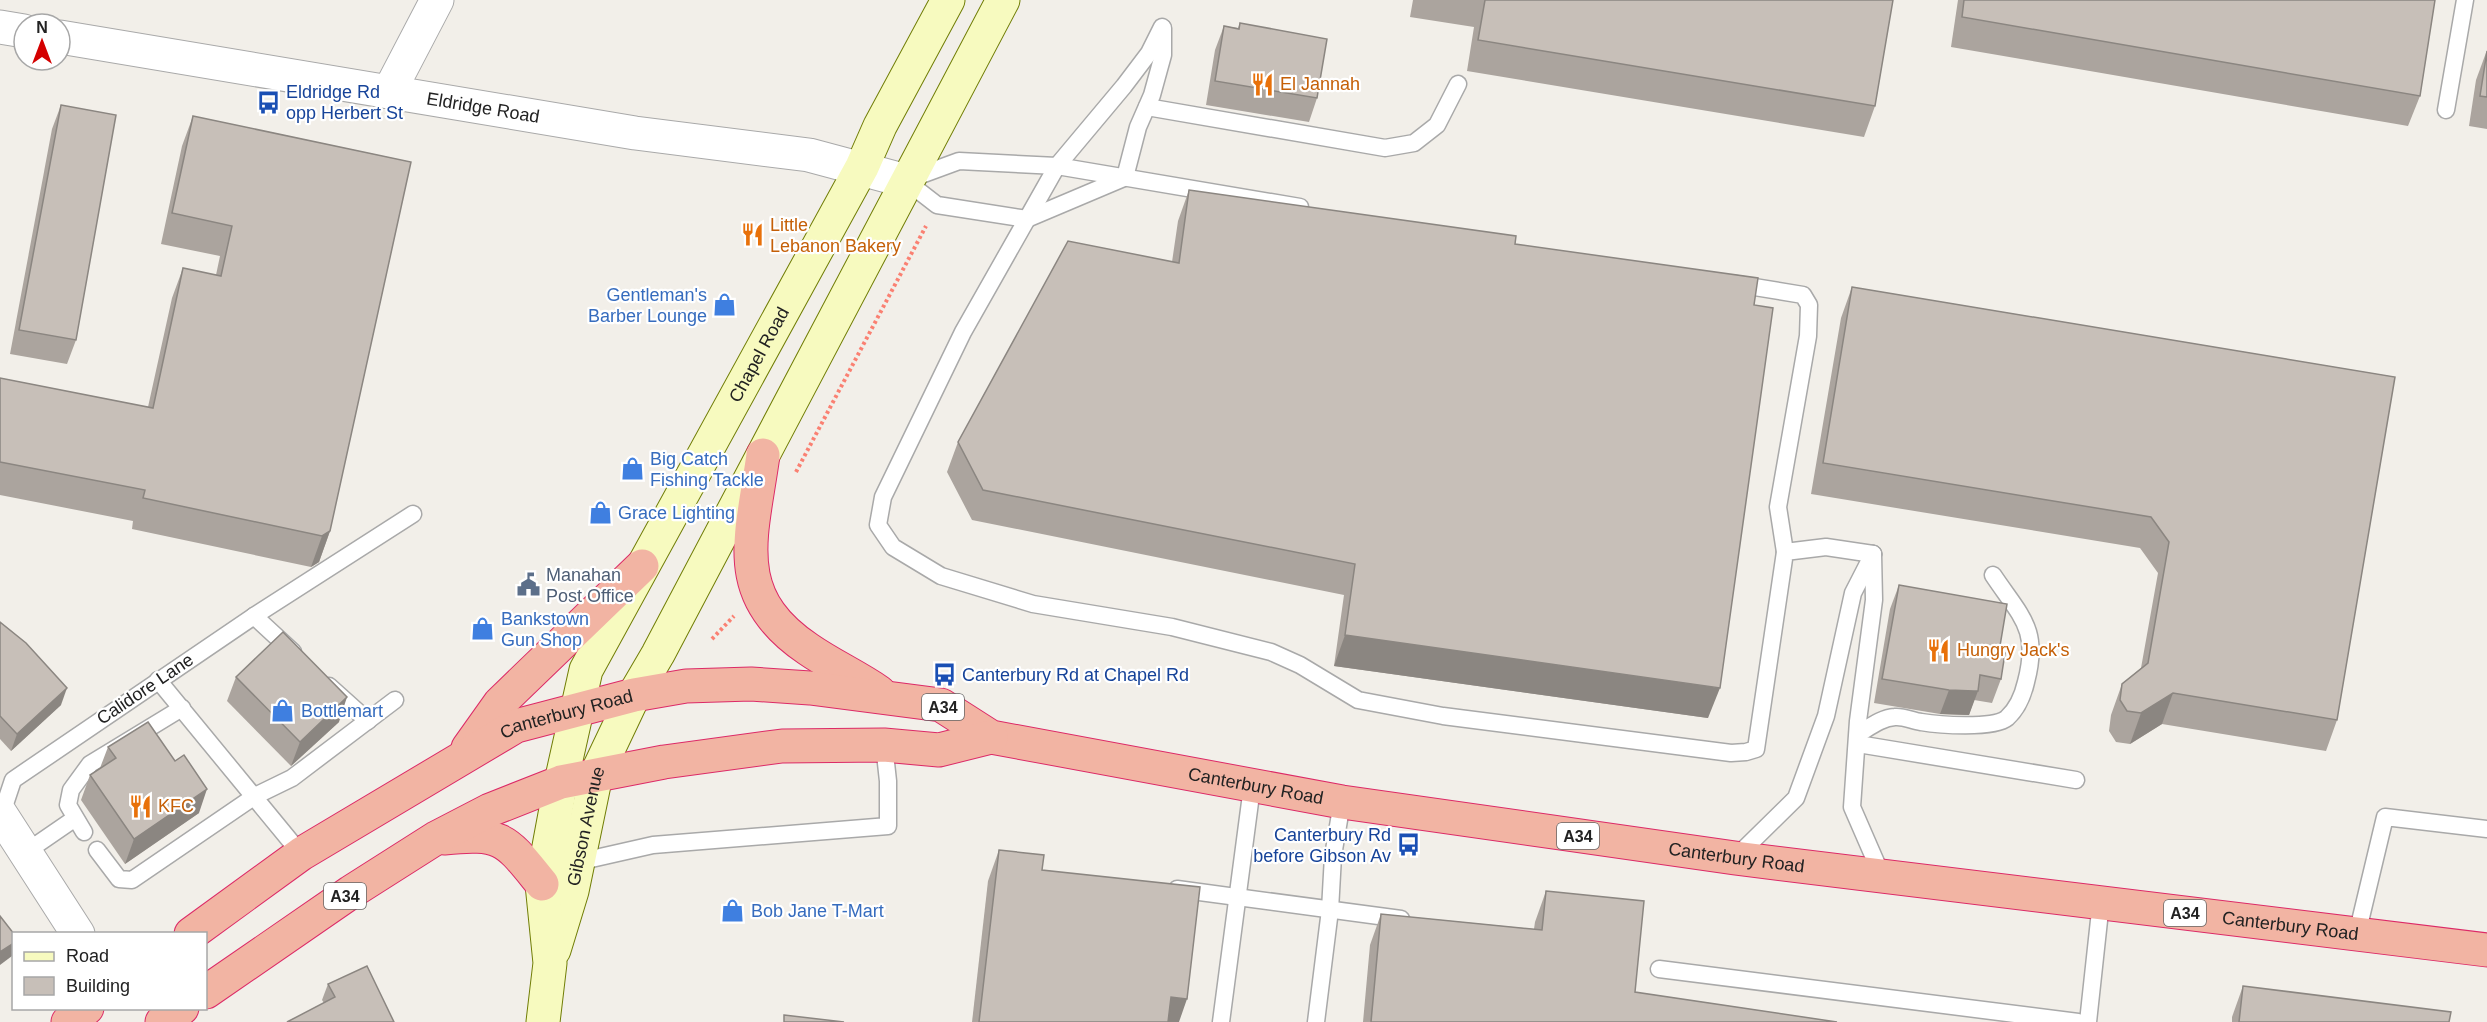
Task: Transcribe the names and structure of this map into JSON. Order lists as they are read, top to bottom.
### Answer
{
  "streets": {
    "highway": ["A34", "Canterbury Road"],
    "main road": ["Chapel Road", "Gibson Avenue"],
    "street": ["Eldridge Road"],
    "lane": ["Calidore Lane"]
  },
  "crossings": [
    ["Eldridge Road", "Chapel Road"],
    ["Chapel Road", "Canterbury Road"],
    ["Chapel Road", "Gibson Avenue"],
    ["Canterbury Road", "Gibson Avenue"]
  ],
  "places": {
    "restaurant": [
      "El Jannah",
      "Little Lebanon Bakery",
      "Hungry Jack's",
      "KFC"
    ],
    "bus stop": ["Eldridge Rd opp Herbert St", "Canterbury Rd at Chapel Rd", "Canterbury Rd before Gibson Av"],
    "shop": [
      "Gentleman's Barber Lounge",
      "Big Catch Fishing Tackle",
      "Grace Lighting",
      "Bankstown Gun Shop",
      "Bottlemart",
      "Bob Jane T-Mart"
    ],
    "public building": ["Manahan Post Office"]
  },
  "legend": ["Road", "Building"],
  "north": "top"
}
